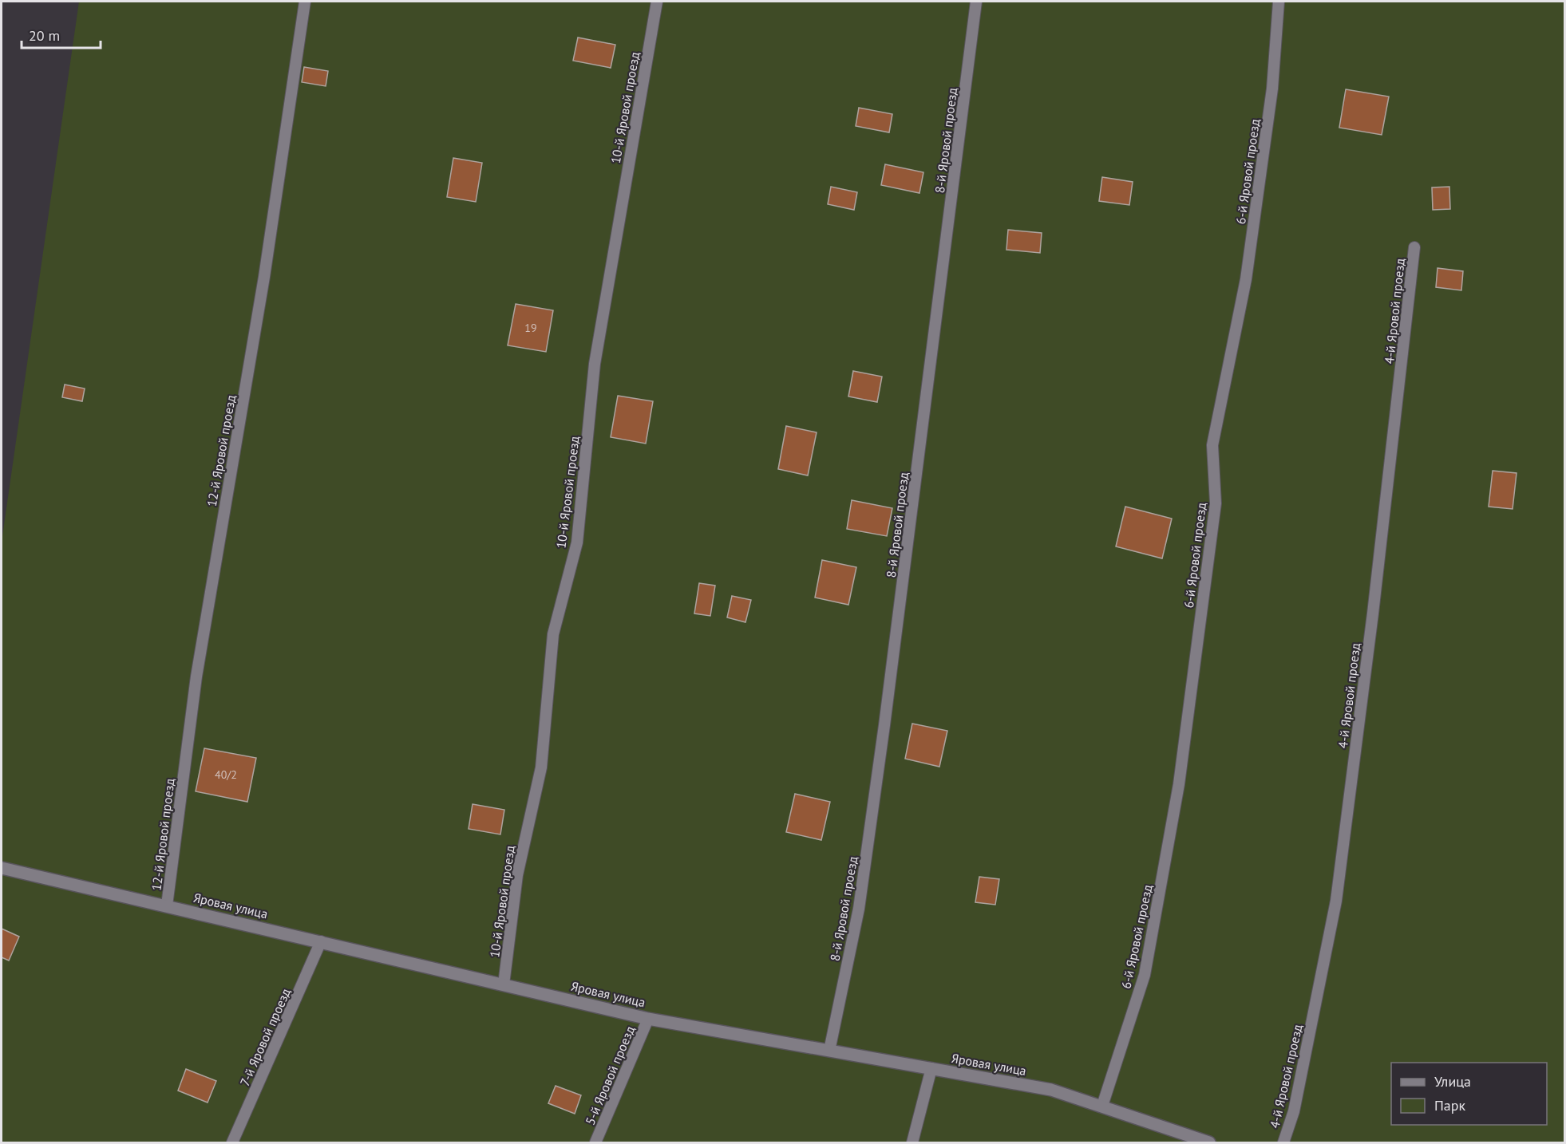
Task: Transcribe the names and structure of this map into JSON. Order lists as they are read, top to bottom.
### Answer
{
  "streets": {
    "street": ["Яровая улица"],
    "lane": [
      "10-й Яровой проезд",
      "8-й Яровой проезд",
      "6-й Яровой проезд",
      "4-й Яровой проезд",
      "12-й Яровой проезд",
      "7-й Яровой проезд",
      "5-й Яровой проезд"
    ]
  },
  "crossings": [
    ["10-й Яровой проезд", "Яровая улица"],
    ["8-й Яровой проезд", "Яровая улица"],
    ["6-й Яровой проезд", "Яровая улица"],
    ["12-й Яровой проезд", "Яровая улица"],
    ["Яровая улица", "7-й Яровой проезд"],
    ["Яровая улица", "5-й Яровой проезд"]
  ],
  "house_numbers": ["19", "40/2"],
  "legend": ["Улица", "Парк"],
  "scale_bar": "20 m"
}
